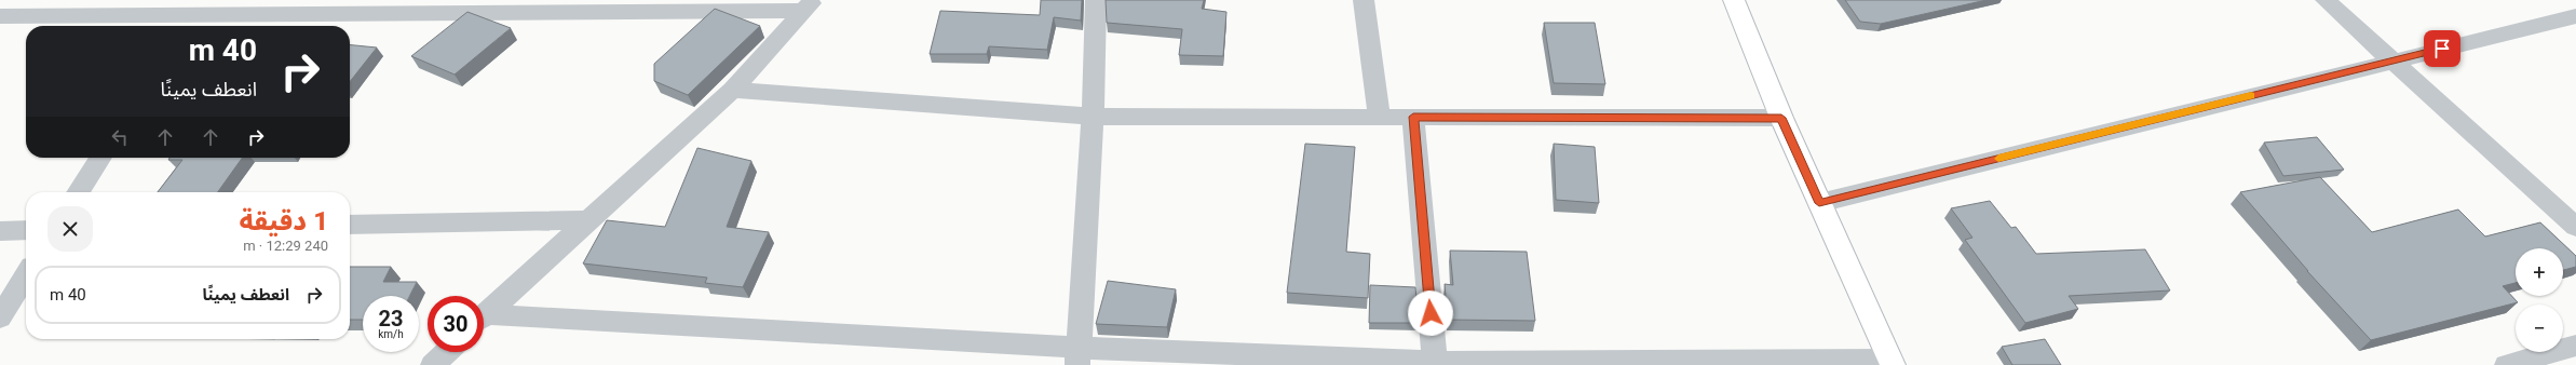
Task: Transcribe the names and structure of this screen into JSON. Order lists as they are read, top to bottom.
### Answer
{
  "page": {
    "turn": ["40 m", "انعطف يمينًا"],
    "heading": ["1 دقيقة", "240 m · 12:29"],
    "map_buttons": ["+", "−"],
    "list": [
      {
        "name": "انعطف يمينًا",
        "value": "40 m"
      }
    ],
    "speed": "23 km/h",
    "limit": "30"
  }
}
